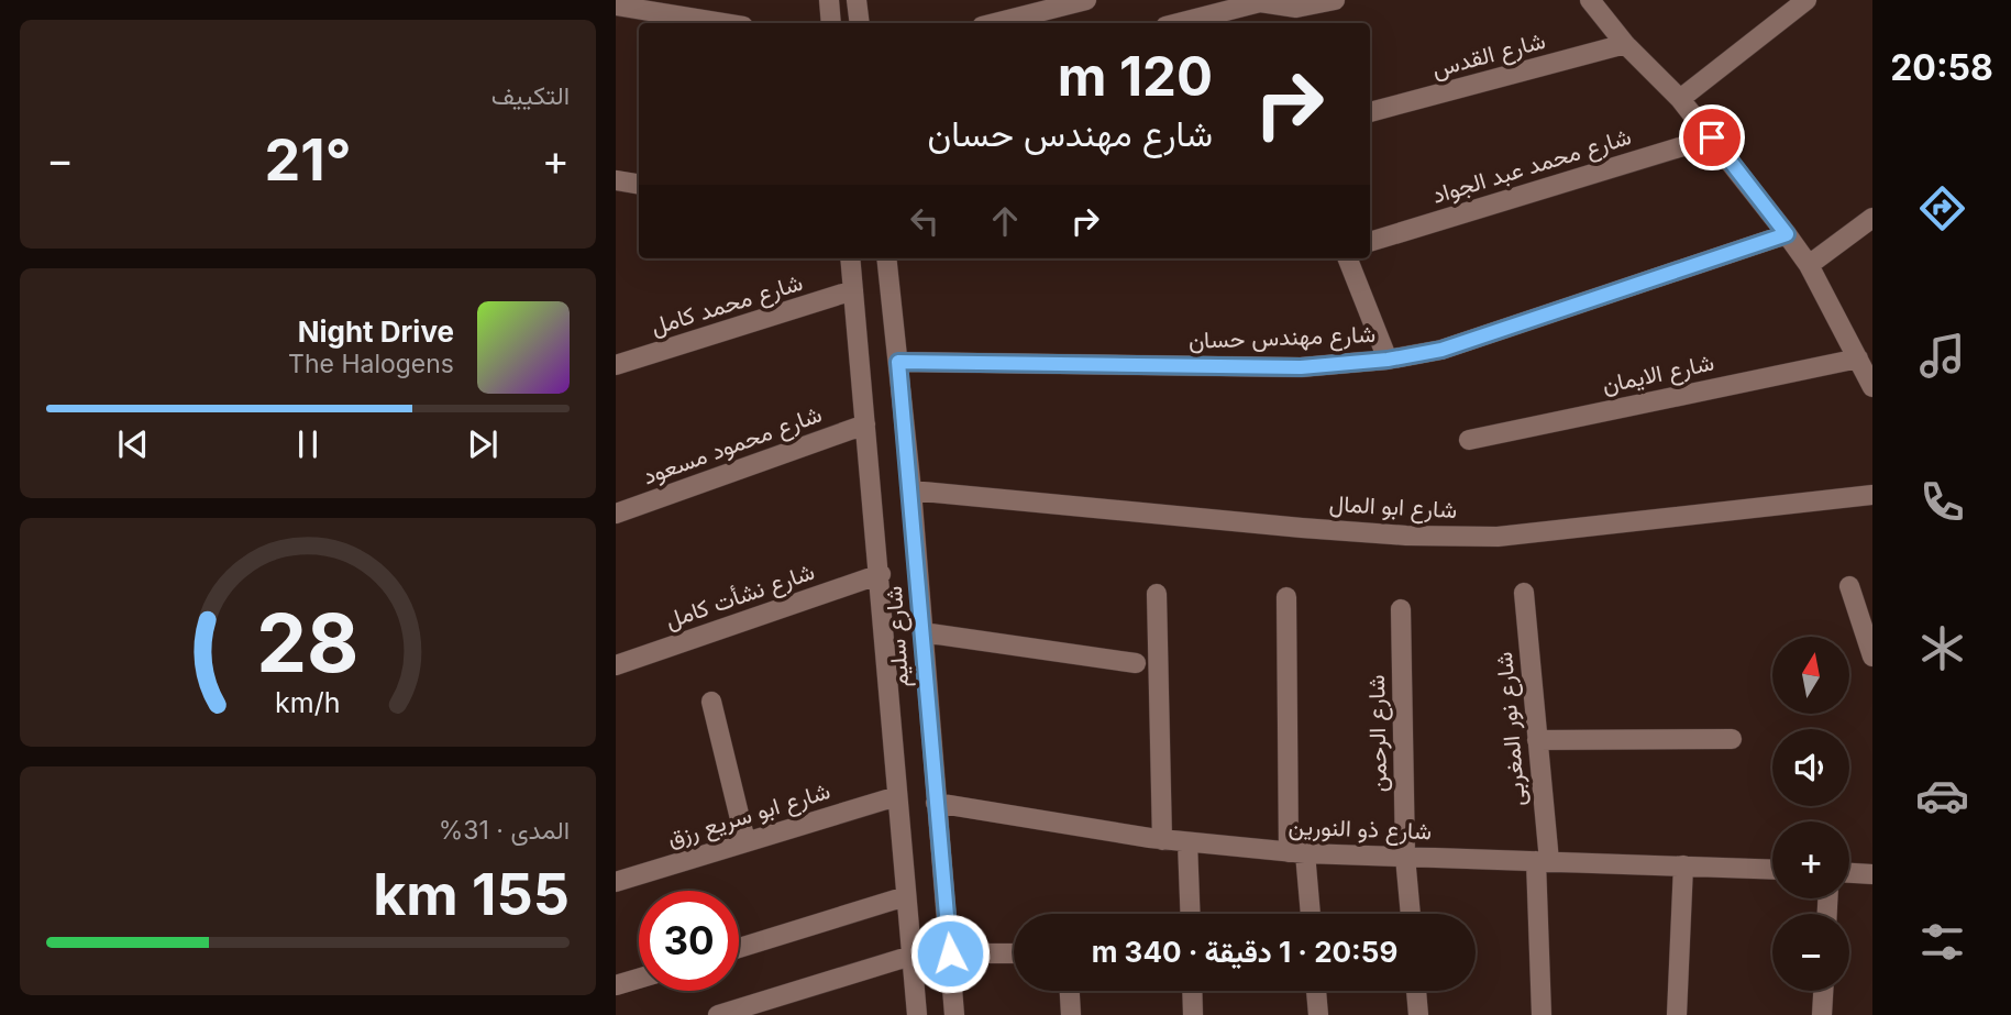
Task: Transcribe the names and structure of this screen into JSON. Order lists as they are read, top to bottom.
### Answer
{
  "streets": {
    "street": [
      "شارع القدس",
      "شارع محمد عبد الجواد",
      "شارع محمد كامل",
      "شارع مهندس حسان",
      "شارع الايمان",
      "شارع محمود مسعود",
      "شارع ابو المال",
      "شارع نشأت كامل",
      "شارع سليم",
      "شارع نور المغربى",
      "شارع الرحمن",
      "شارع ابو سريع رزق",
      "شارع ذو النورين"
    ]
  },
  "crossings": [
    ["شارع محمد كامل", "شارع سليم"],
    ["شارع مهندس حسان", "شارع سليم"],
    ["شارع محمود مسعود", "شارع سليم"],
    ["شارع ابو المال", "شارع سليم"],
    ["شارع نشأت كامل", "شارع سليم"],
    ["شارع سليم", "شارع ابو سريع رزق"],
    ["شارع سليم", "شارع ذو النورين"],
    ["شارع نور المغربى", "شارع ذو النورين"],
    ["شارع الرحمن", "شارع ذو النورين"]
  ],
  "north": "top",
  "page": {
    "tabs": "20:58",
    "tile": [
      "التكييف",
      ["المدى · 31%", "155 km"]
    ],
    "turn": ["120 m", "شارع مهندس حسان"],
    "heat": ["−", "21°", "+"],
    "song": ["Night Drive", "The Halogens"],
    "map_buttons": ["+", "−"],
    "limit": "30",
    "trip": "20:59 · 1 دقيقة · 340 m",
    "gauge": ["28", "km/h"]
  }
}
